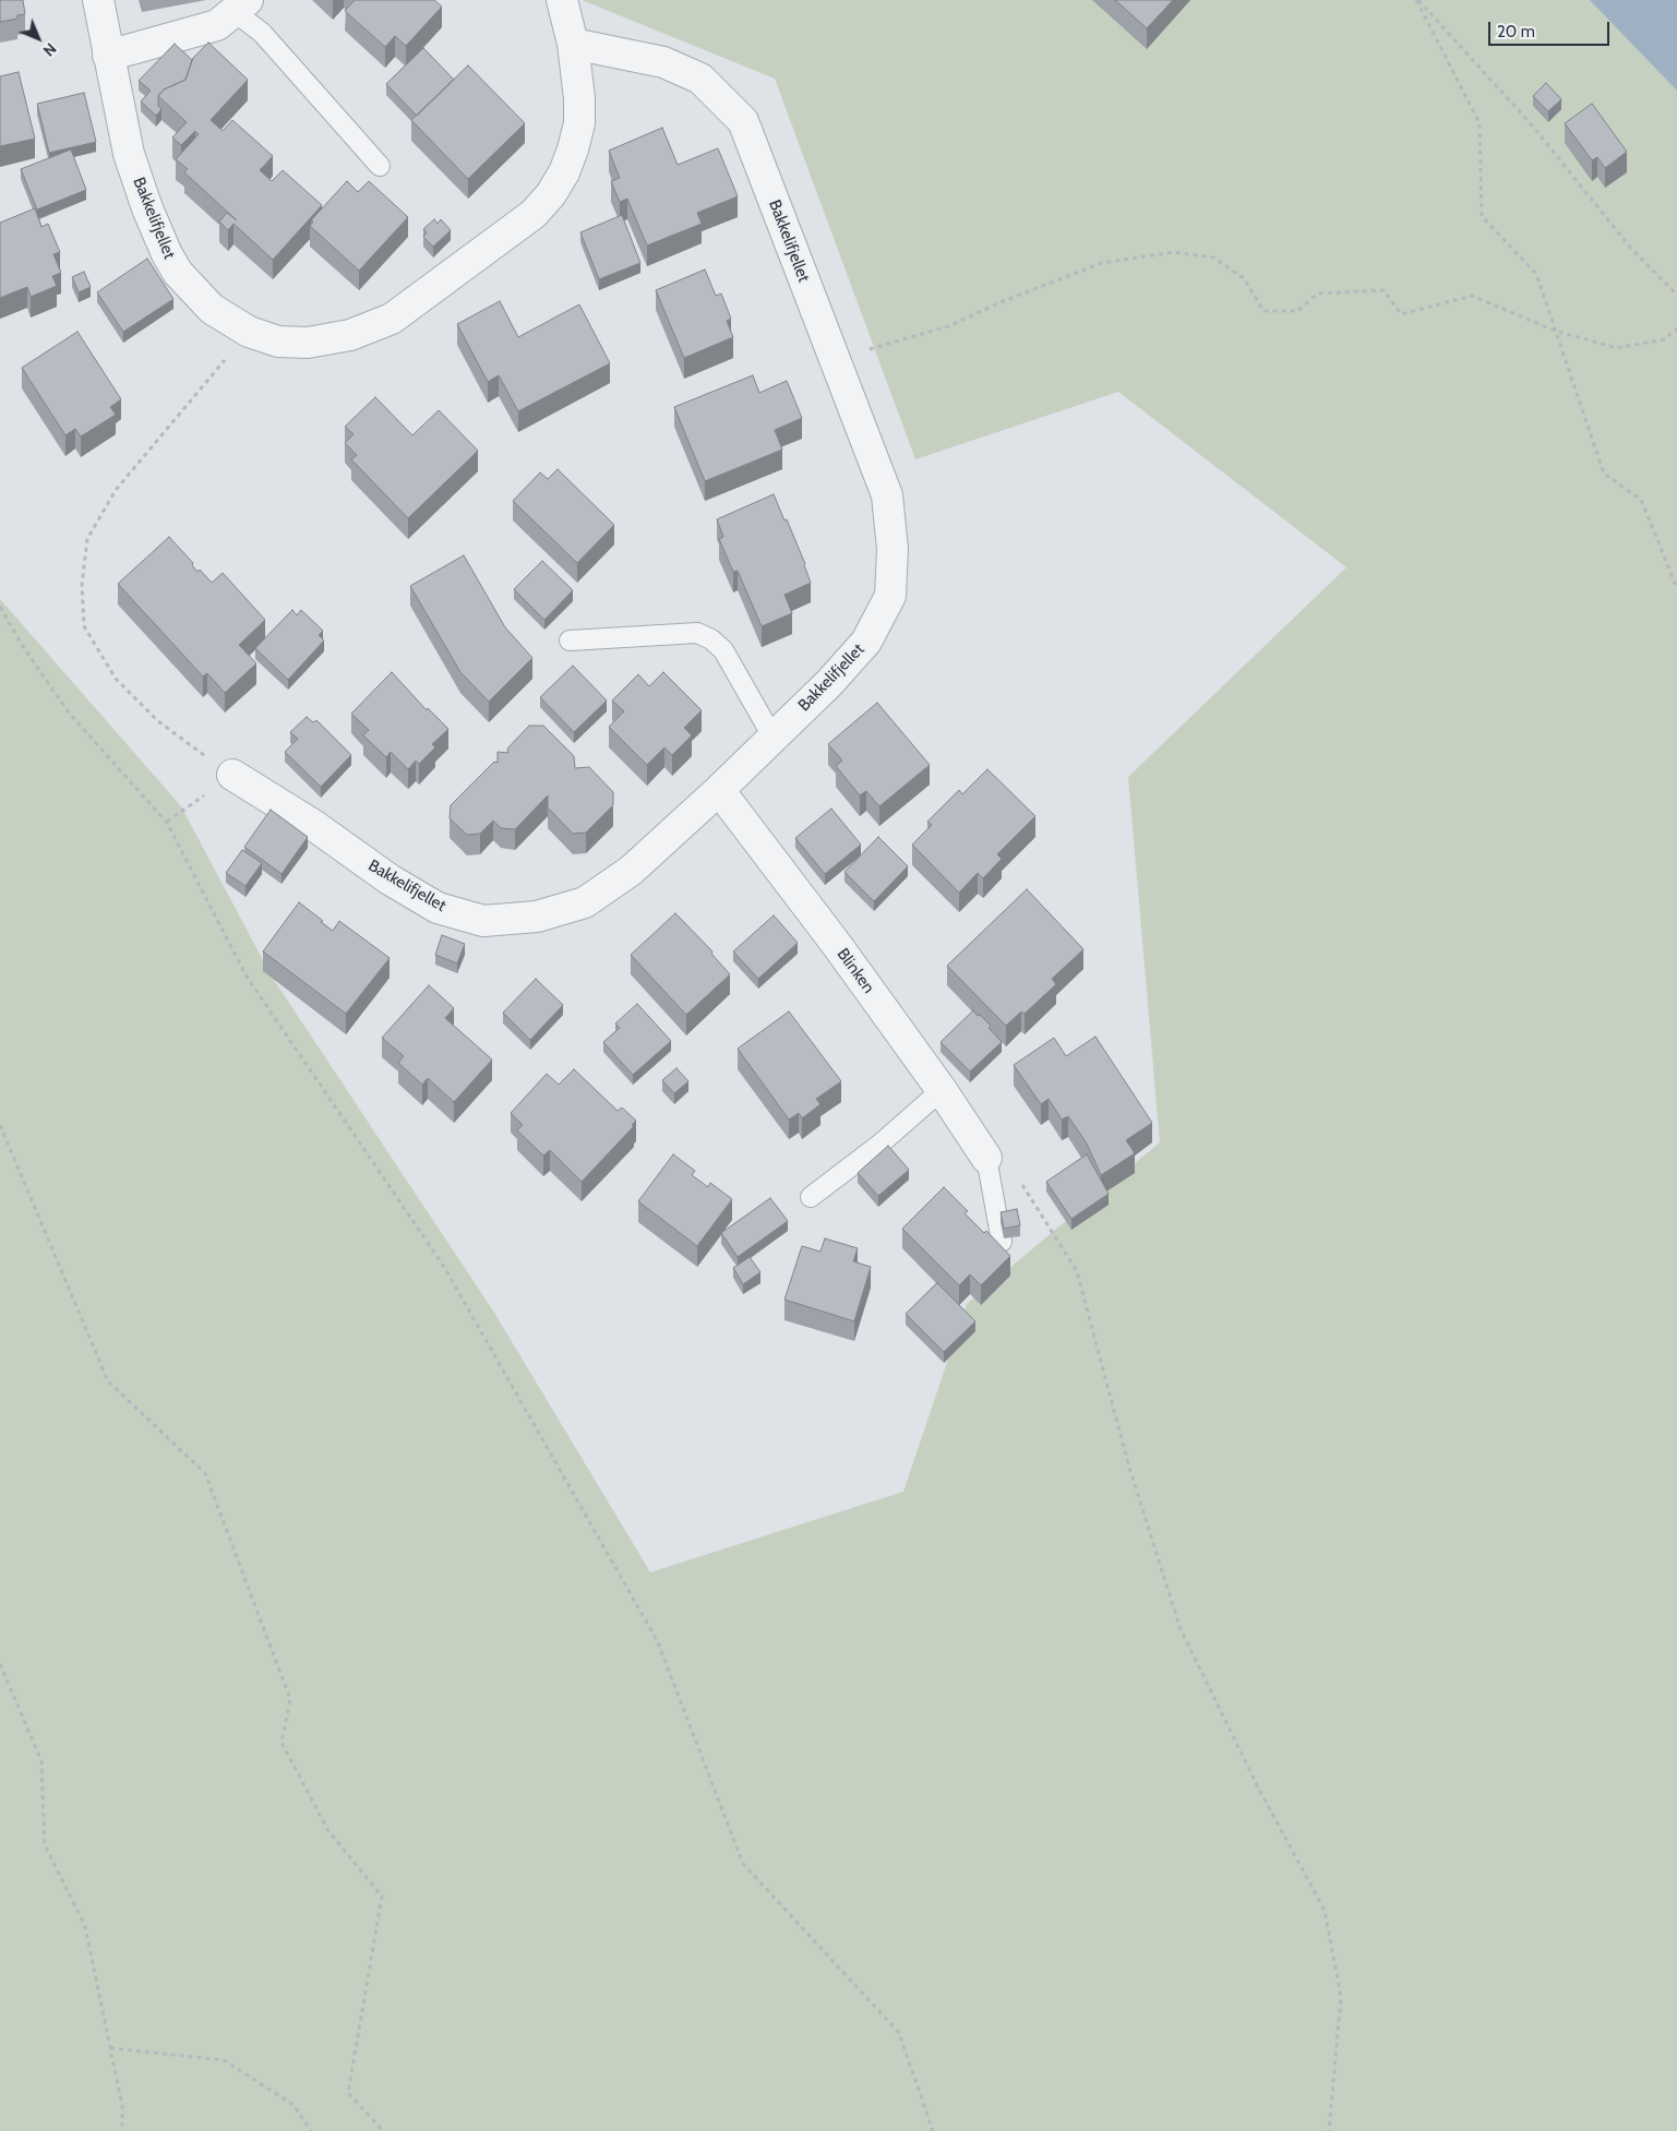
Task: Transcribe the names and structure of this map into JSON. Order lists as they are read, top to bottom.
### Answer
{
  "streets": {
    "street": ["Bakkelifjellet", "Blinken"]
  },
  "crossings": [
    ["Bakkelifjellet", "Blinken"]
  ],
  "scale_bar": "20 m",
  "north": "bottom right"
}
